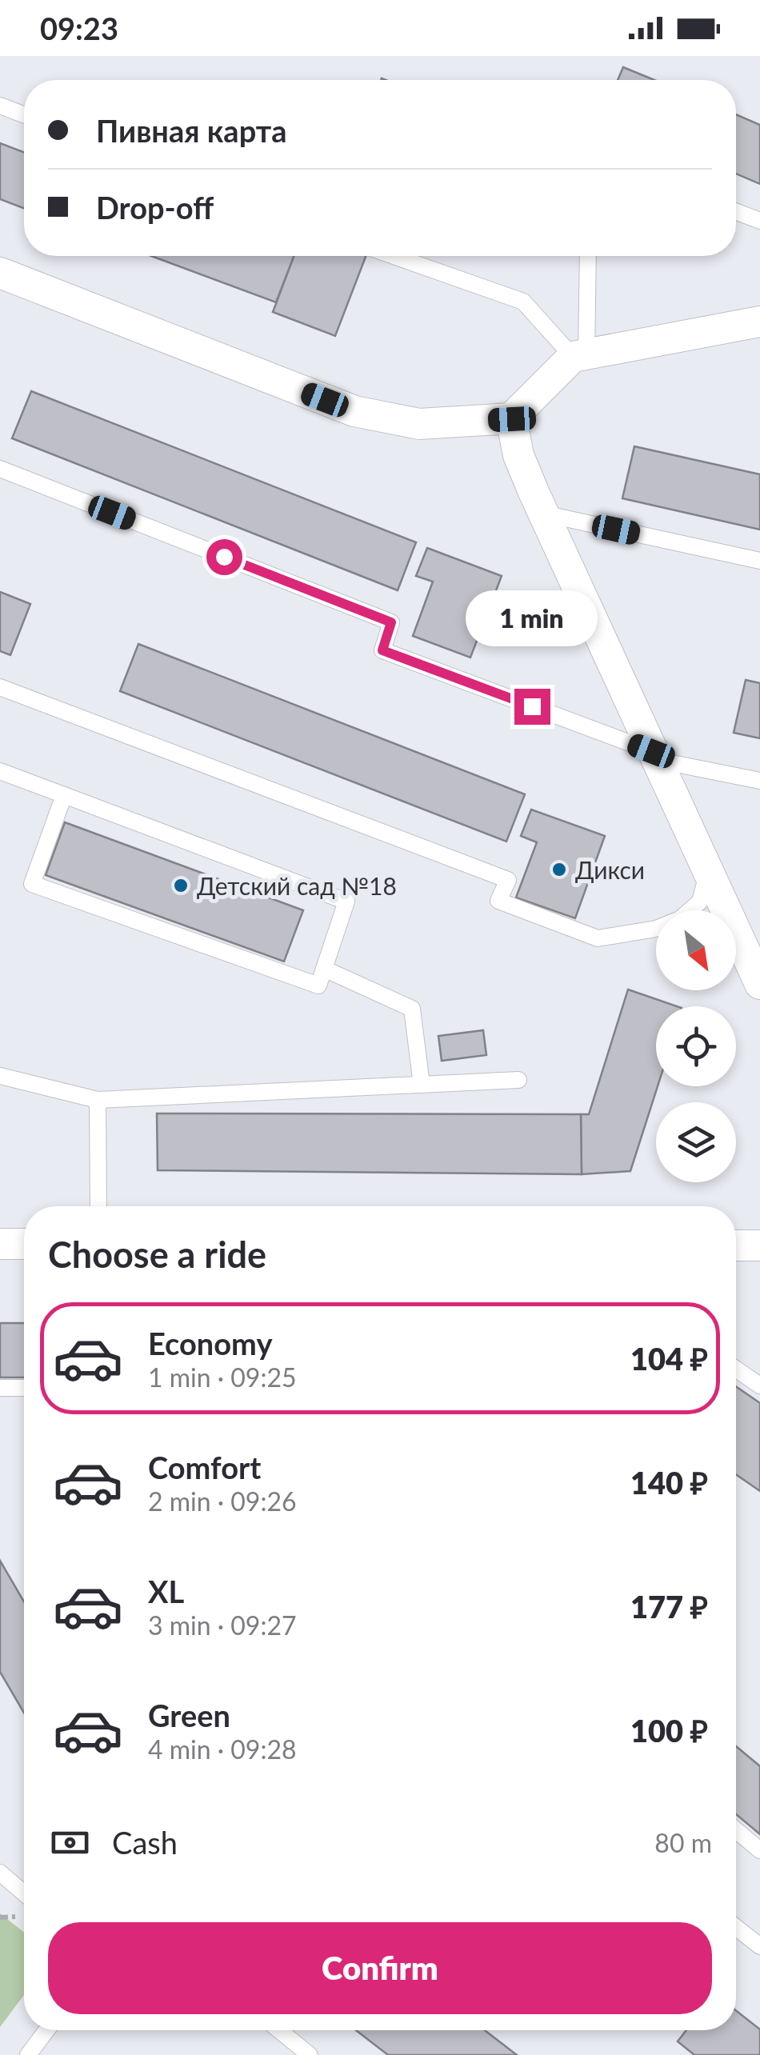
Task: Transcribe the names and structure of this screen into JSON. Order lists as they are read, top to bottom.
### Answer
{
  "places": ["Дикси", "Детский сад №18"],
  "north": "bottom right",
  "page": {
    "status": "09:23",
    "banner": ["Пивная карта", "Drop-off"],
    "bubble": "1 min",
    "heading": "Choose a ride",
    "list": [
      {
        "name": "Economy",
        "note": "1 min · 09:25",
        "value": "104 ₽"
      },
      {
        "name": "Comfort",
        "note": "2 min · 09:26",
        "value": "140 ₽"
      },
      {
        "name": "XL",
        "note": "3 min · 09:27",
        "value": "177 ₽"
      },
      {
        "name": "Green",
        "note": "4 min · 09:28",
        "value": "100 ₽"
      }
    ],
    "pay": ["Cash", "80 m"],
    "buttons": "Confirm"
  }
}
